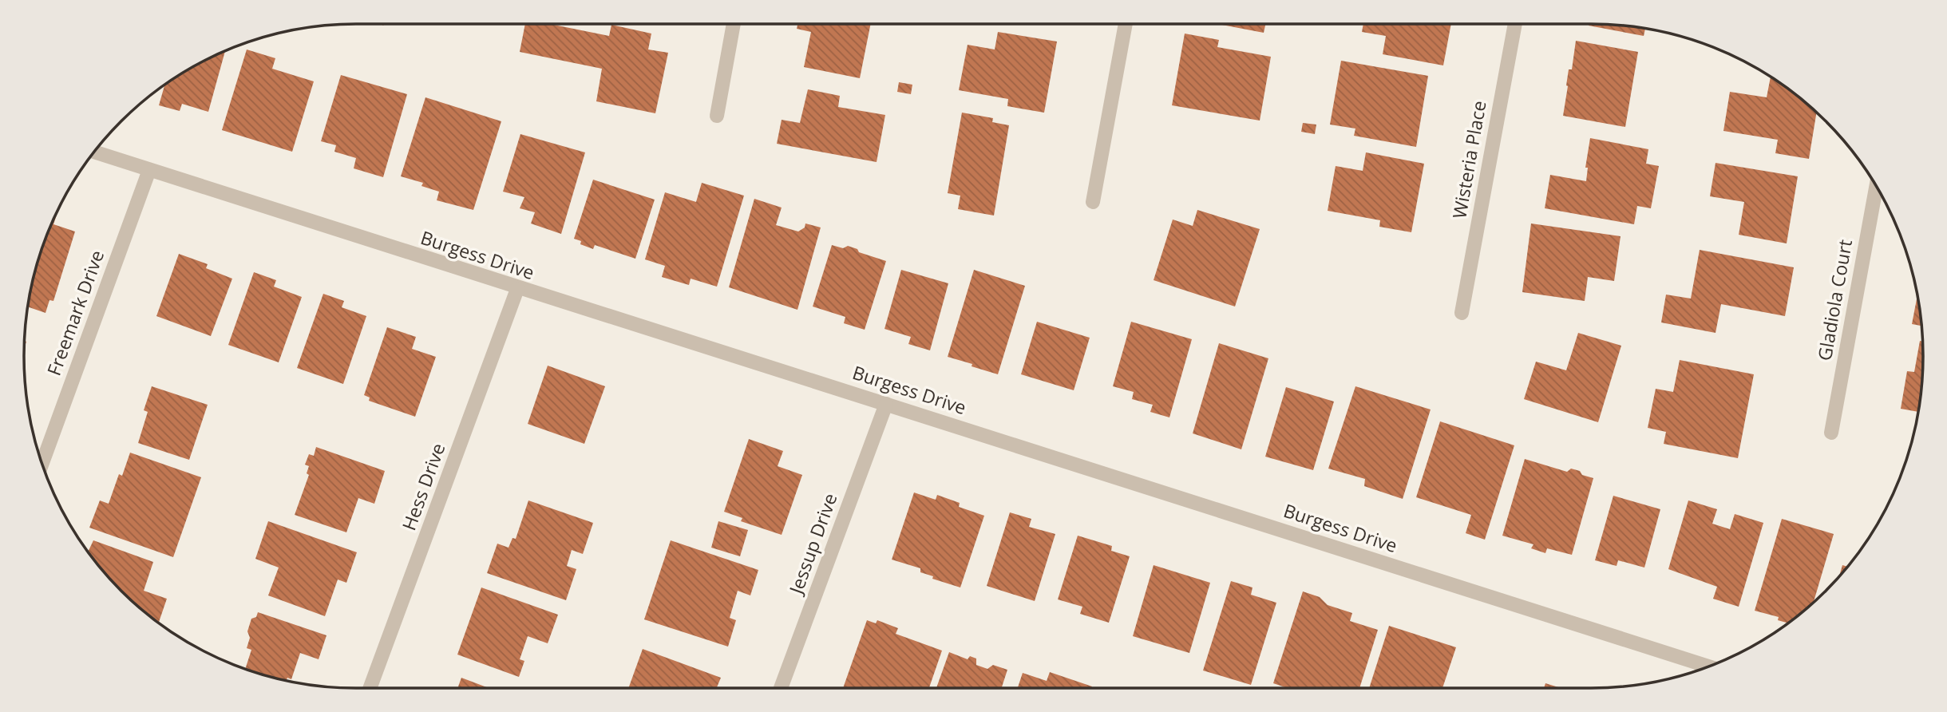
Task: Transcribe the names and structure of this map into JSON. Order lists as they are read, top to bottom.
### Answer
{
  "streets": {
    "street": [
      "Wisteria Place",
      "Burgess Drive",
      "Gladiola Court",
      "Freemark Drive",
      "Hess Drive",
      "Jessup Drive"
    ]
  },
  "crossings": [
    ["Burgess Drive", "Freemark Drive"],
    ["Burgess Drive", "Hess Drive"],
    ["Burgess Drive", "Jessup Drive"]
  ]
}
